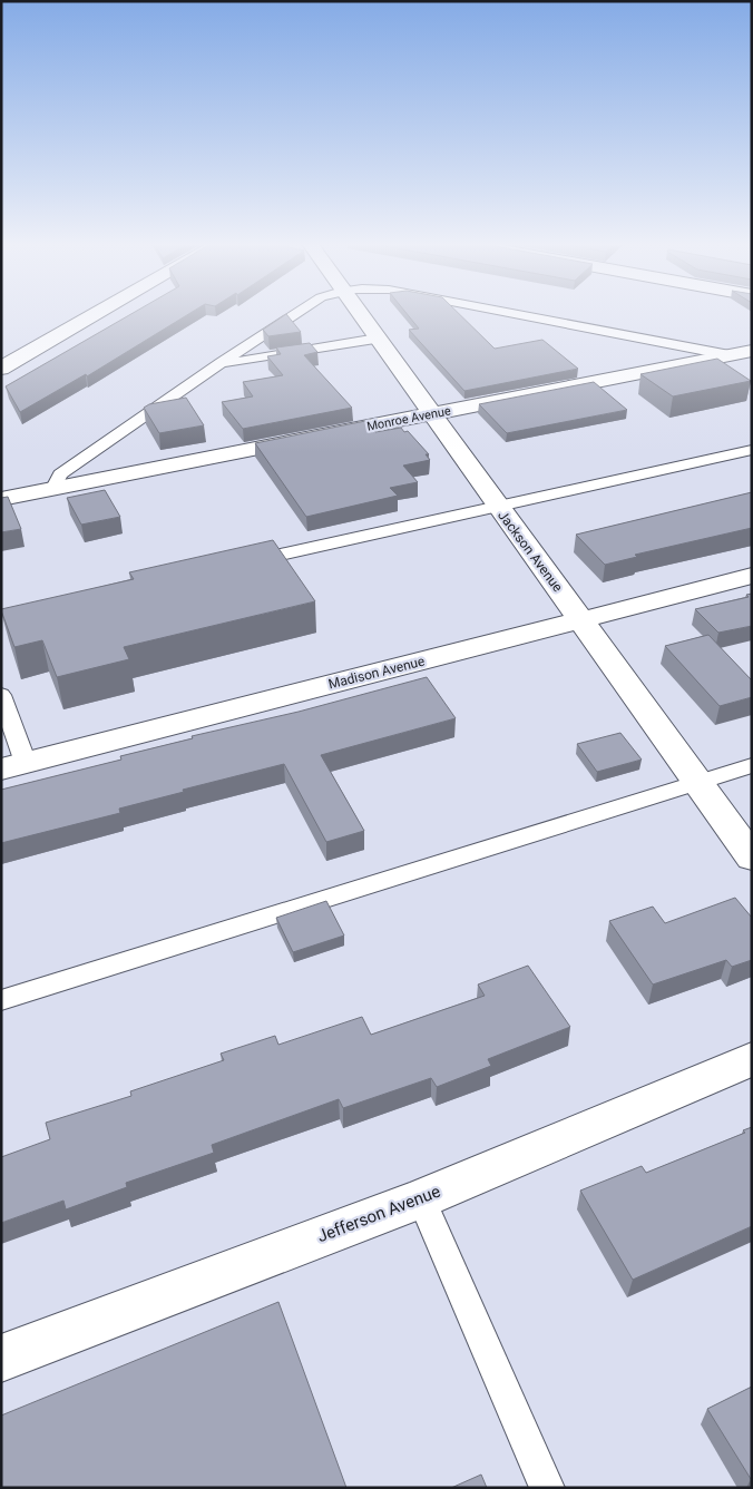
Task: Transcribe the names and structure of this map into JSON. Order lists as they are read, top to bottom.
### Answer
{
  "streets": {
    "street": [
      "Monroe Avenue",
      "Jackson Avenue",
      "Madison Avenue",
      "Jefferson Avenue"
    ]
  },
  "crossings": [
    ["Monroe Avenue", "Jackson Avenue"],
    ["Jackson Avenue", "Madison Avenue"]
  ]
}
